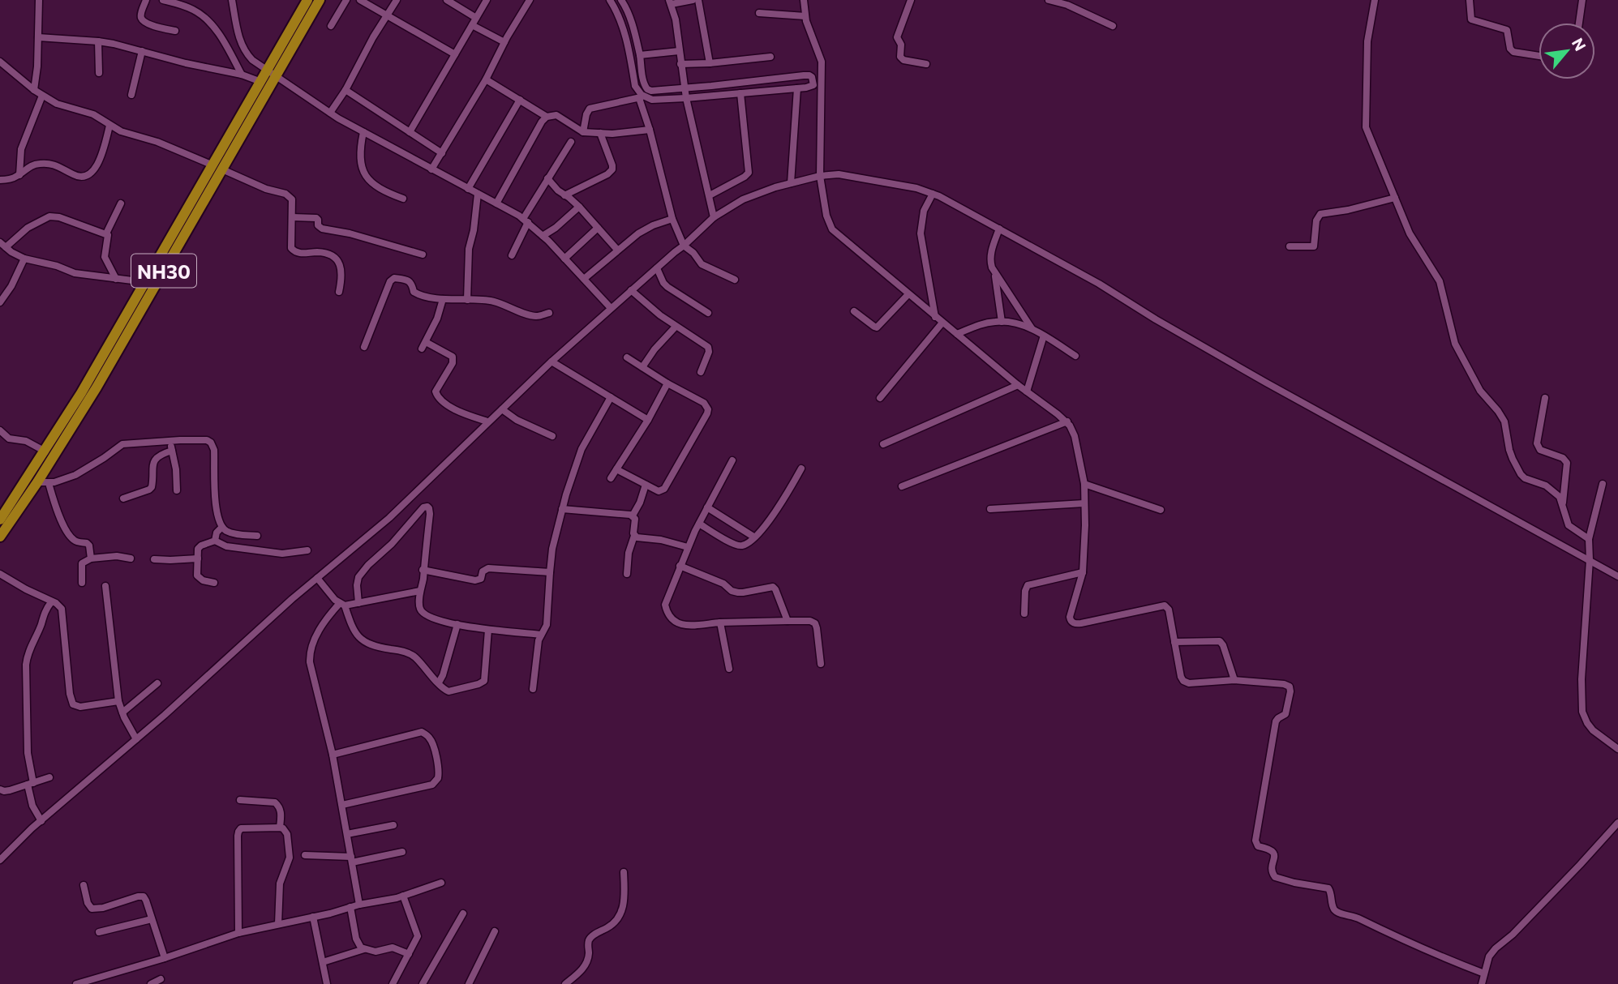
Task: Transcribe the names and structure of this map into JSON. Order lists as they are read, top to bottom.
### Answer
{
  "streets": {
    "highway": ["NH30"]
  },
  "north": "top right"
}
